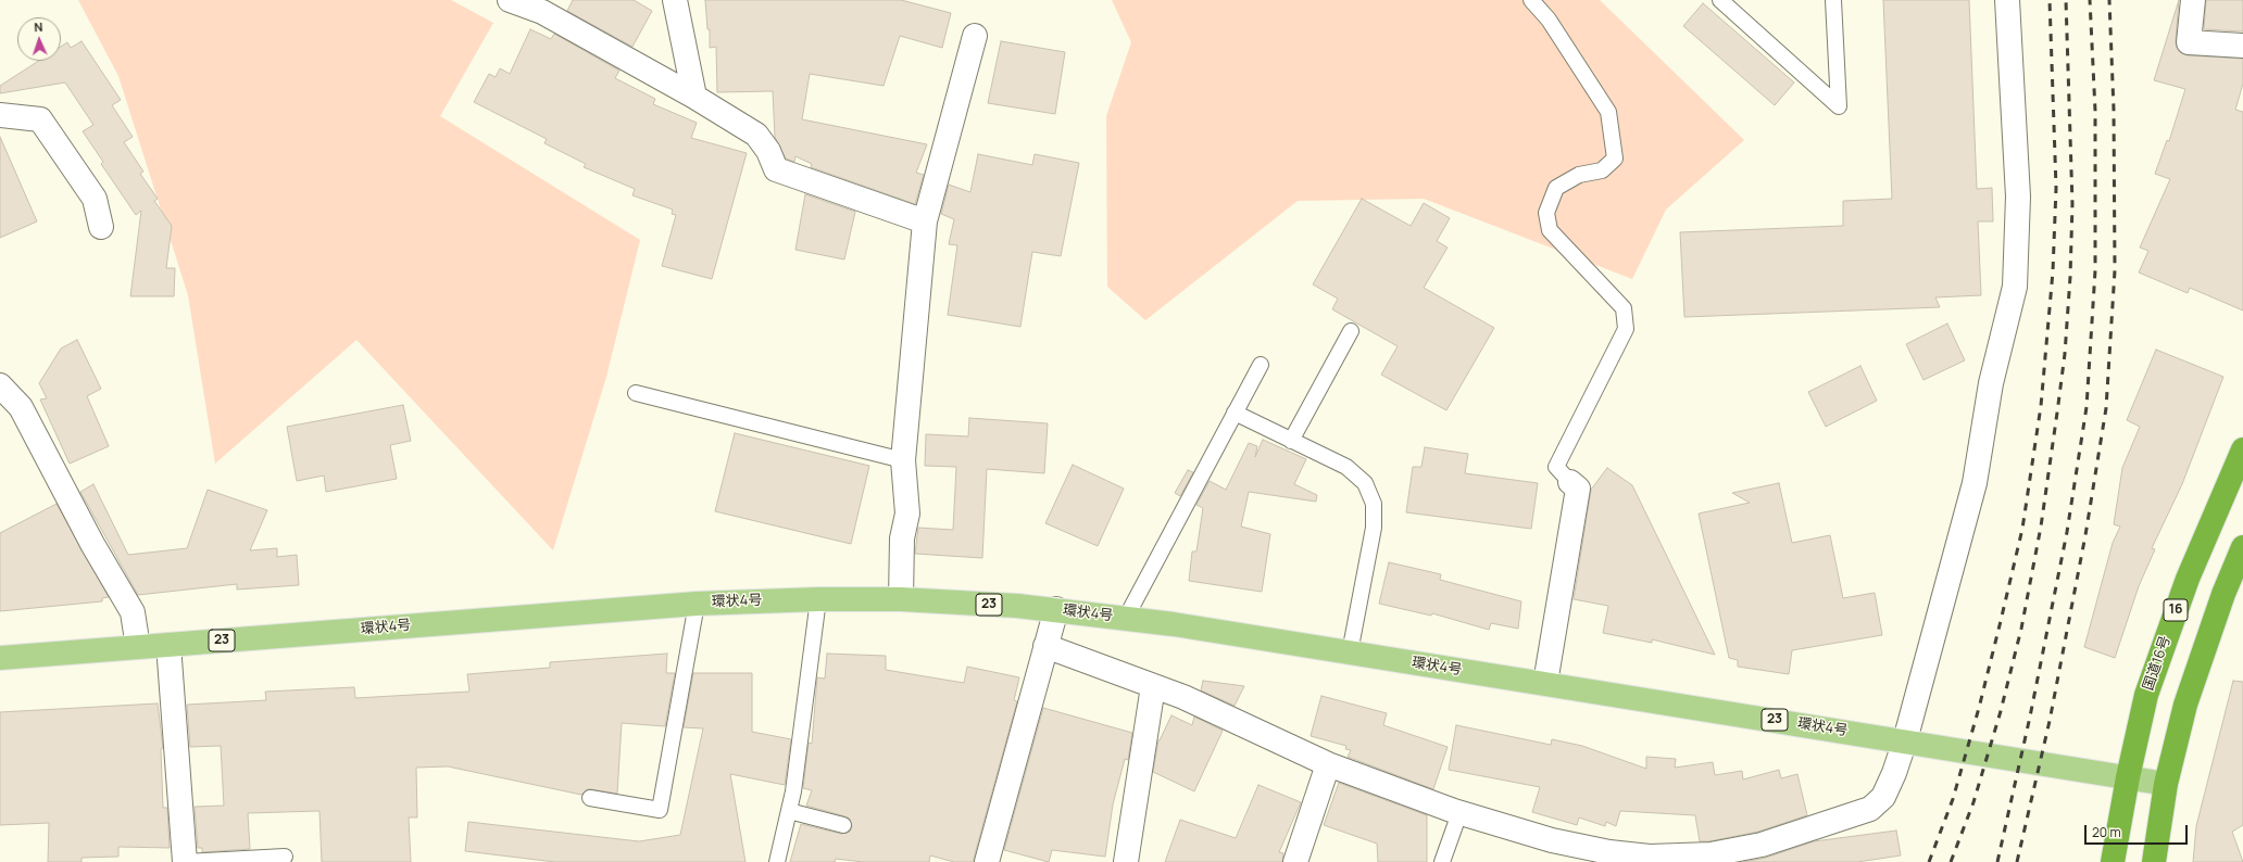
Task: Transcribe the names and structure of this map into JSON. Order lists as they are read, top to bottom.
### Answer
{
  "streets": {
    "highway": ["16", "国道16号"],
    "main road": ["環状4号", "23"]
  },
  "crossings": [
    ["環状4号", "国道16号"]
  ],
  "scale_bar": "20 m",
  "north": "top"
}
